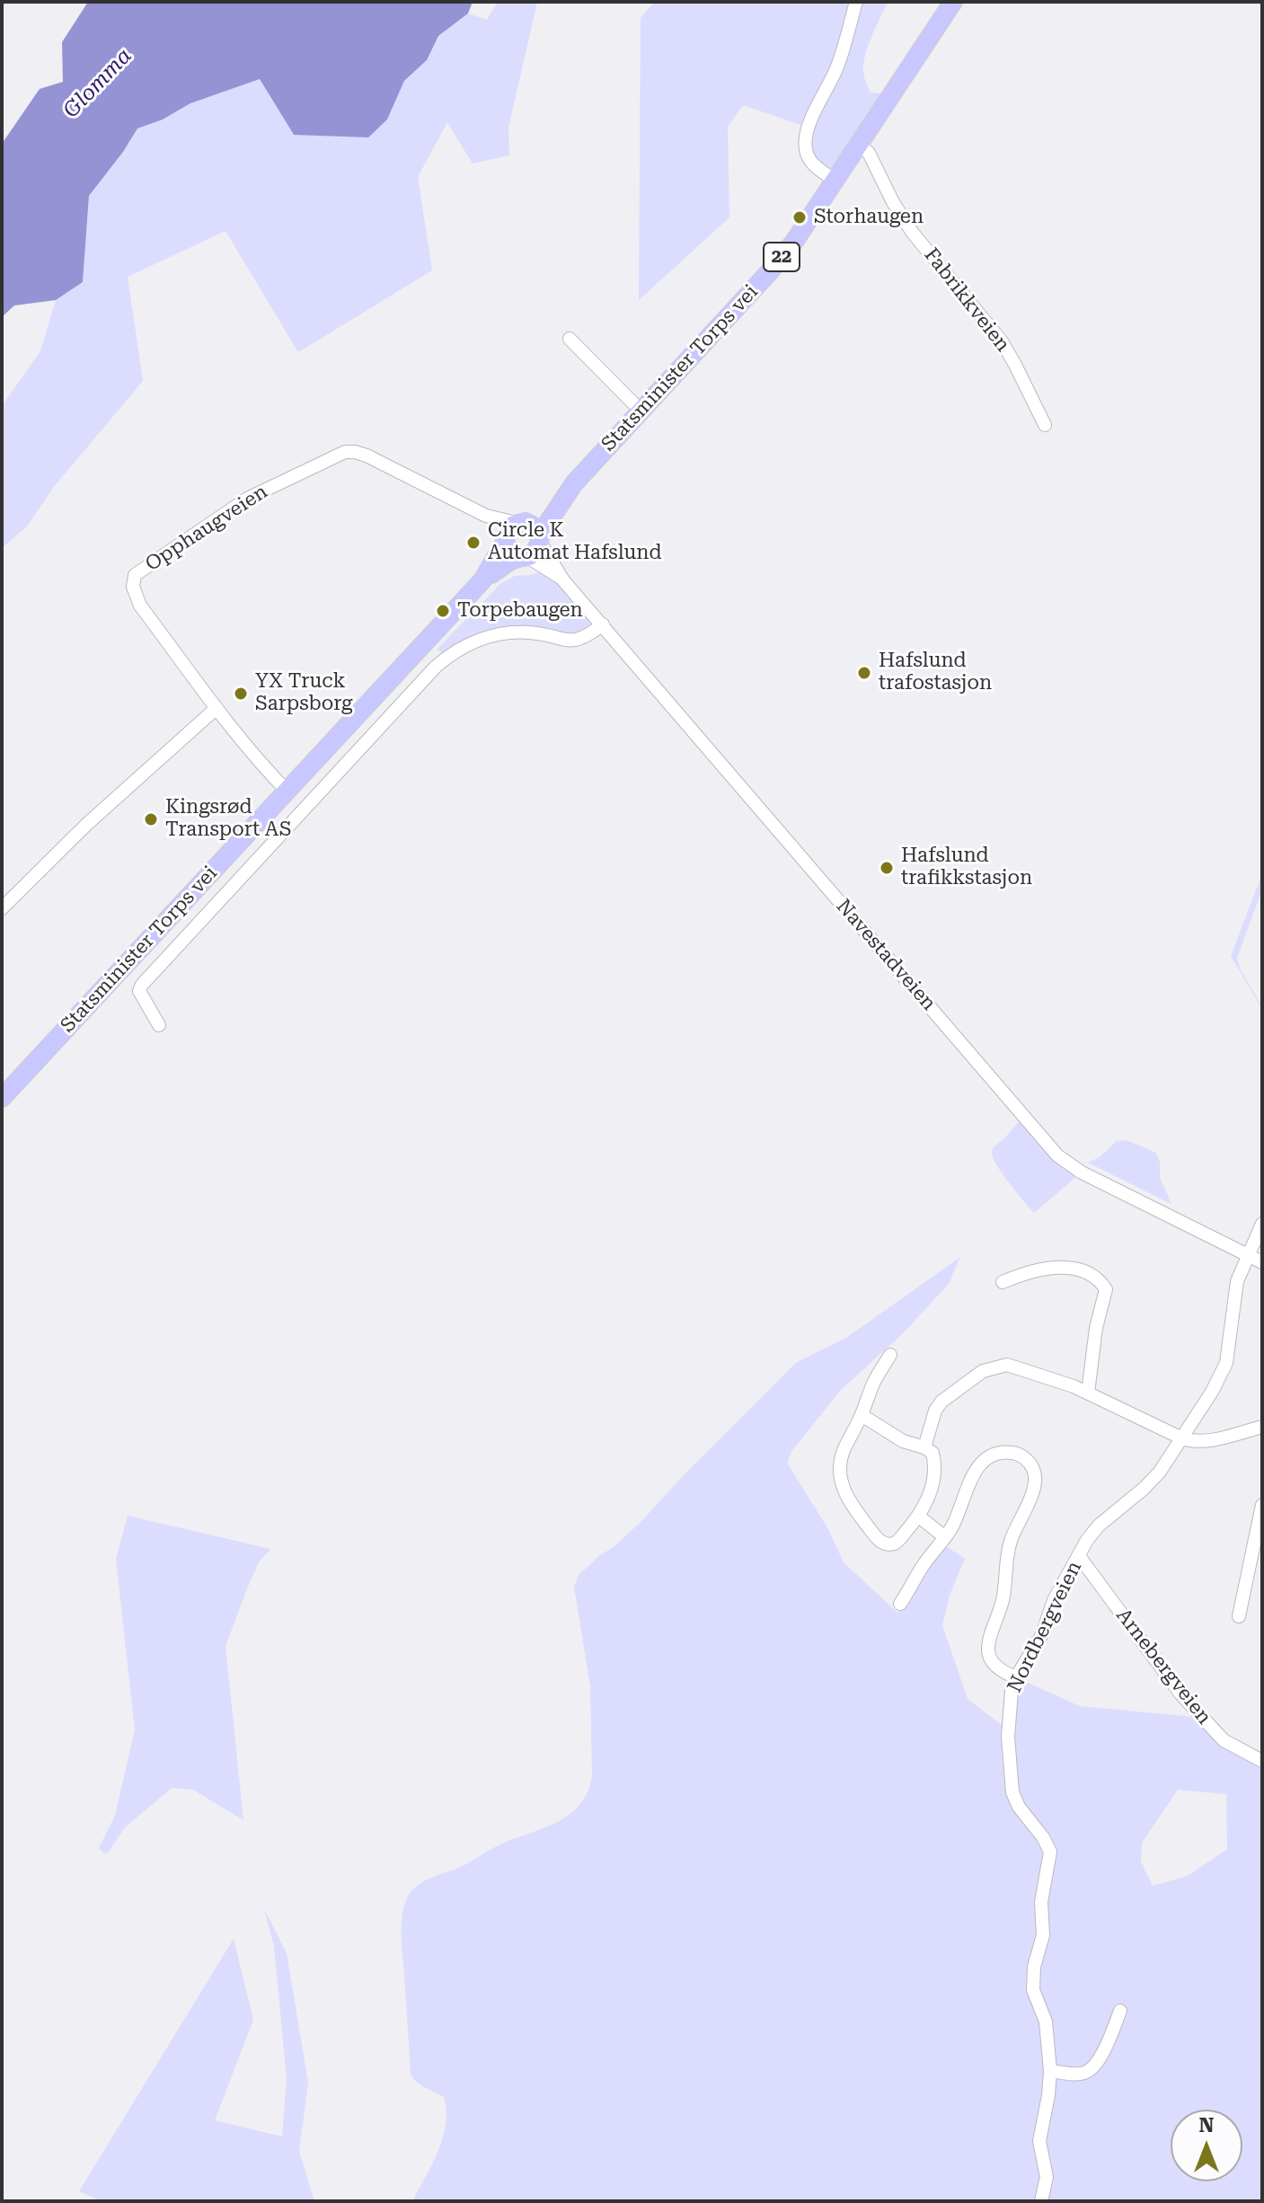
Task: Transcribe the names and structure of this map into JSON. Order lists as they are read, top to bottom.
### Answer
{
  "streets": {
    "highway": ["22", "Statsminister Torps vei"],
    "street": [
      "Fabrikkveien",
      "Opphaugveien",
      "Navestadveien",
      "Nordbergveien",
      "Arnebergveien"
    ]
  },
  "crossings": [
    ["22", "Statsminister Torps vei"],
    ["22", "Opphaugveien"],
    ["22", "Navestadveien"],
    ["Fabrikkveien", "Statsminister Torps vei"],
    ["Statsminister Torps vei", "Opphaugveien"],
    ["Statsminister Torps vei", "Navestadveien"],
    ["Opphaugveien", "Navestadveien"],
    ["Navestadveien", "Nordbergveien"],
    ["Nordbergveien", "Arnebergveien"]
  ],
  "water": ["Glomma"],
  "places": [
    "Storhaugen",
    "Circle K Automat Hafslund",
    "Torpebaugen",
    "Hafslund trafostasjon",
    "YX Truck Sarpsborg",
    "Kingsrød Transport AS",
    "Hafslund trafikkstasjon"
  ],
  "north": "top"
}
